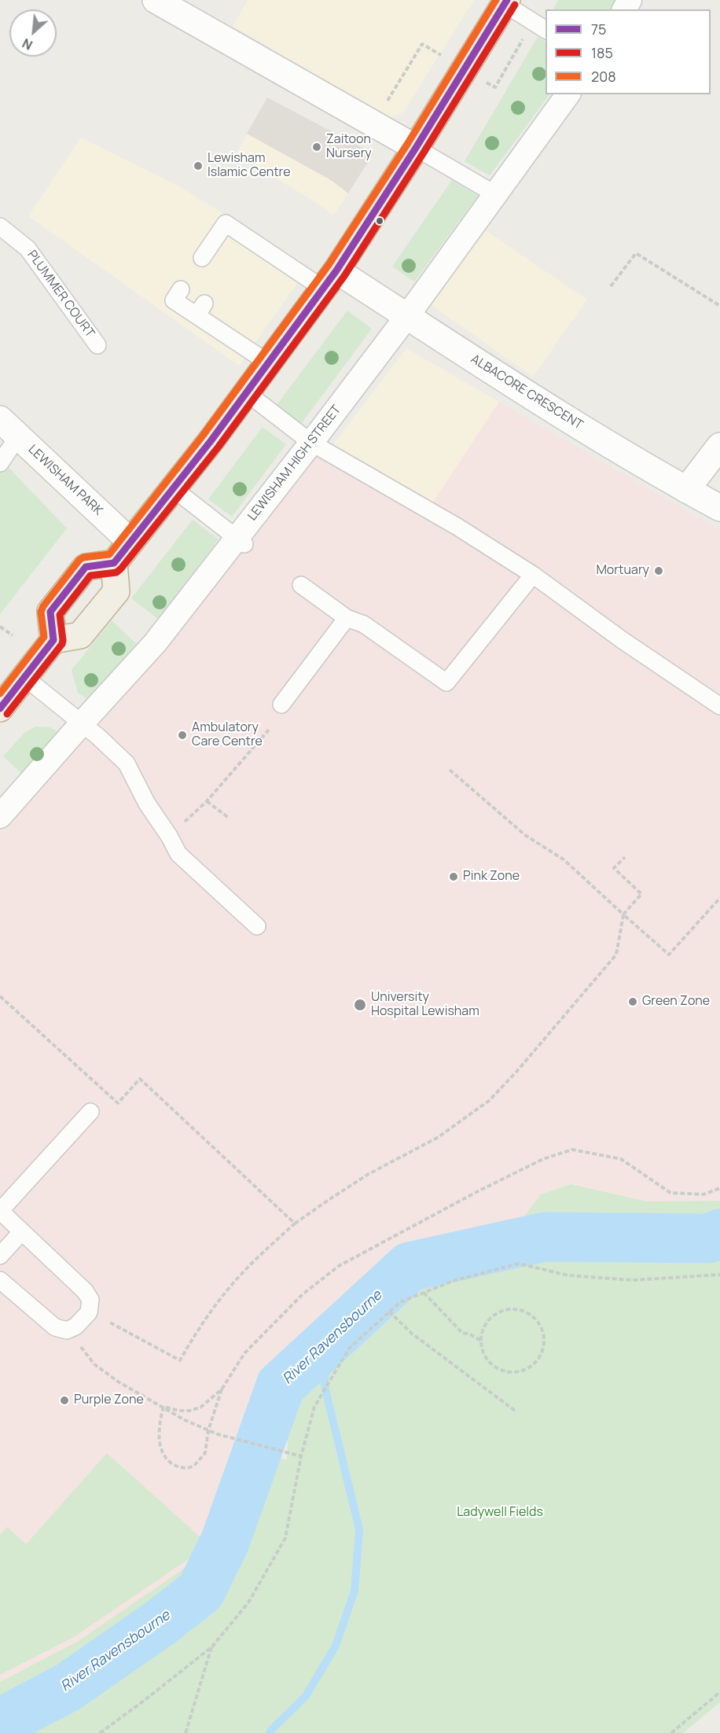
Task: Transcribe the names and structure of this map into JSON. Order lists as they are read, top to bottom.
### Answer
{
  "streets": {
    "street": ["ALBACORE CRESCENT", "LEWISHAM HIGH STREET", "LEWISHAM PARK"],
    "lane": ["PLUMMER COURT"]
  },
  "crossings": [
    ["ALBACORE CRESCENT", "LEWISHAM HIGH STREET"]
  ],
  "water": ["River Ravensbourne"],
  "parks": ["Ladywell Fields"],
  "places": [
    "Zaitoon Nursery",
    "Lewisham Islamic Centre",
    "Mortuary",
    "Ambulatory Care Centre",
    "Pink Zone",
    "Green Zone",
    "University Hospital Lewisham",
    "Purple Zone"
  ],
  "lines": ["transit line 75", "transit line 208", "transit line 185"],
  "legend": ["75", "185", "208"],
  "north": "bottom left"
}
